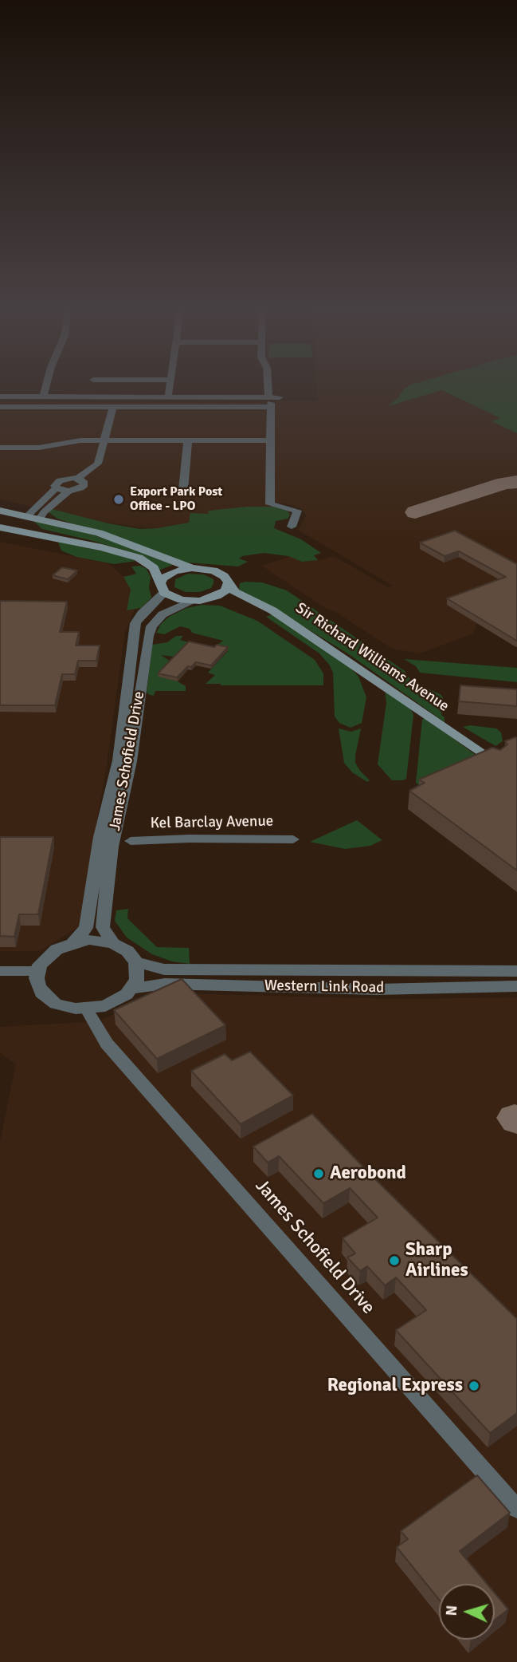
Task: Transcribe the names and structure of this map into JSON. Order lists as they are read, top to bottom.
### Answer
{
  "streets": {
    "main road": ["Sir Richard Williams Avenue"],
    "street": ["James Schofield Drive", "Kel Barclay Avenue", "Western Link Road"]
  },
  "crossings": [
    ["James Schofield Drive", "Kel Barclay Avenue"],
    ["James Schofield Drive", "Western Link Road"]
  ],
  "places": [
    "Export Park Post Office - LPO",
    "Aerobond",
    "Sharp Airlines",
    "Regional Express"
  ],
  "north": "left"
}
